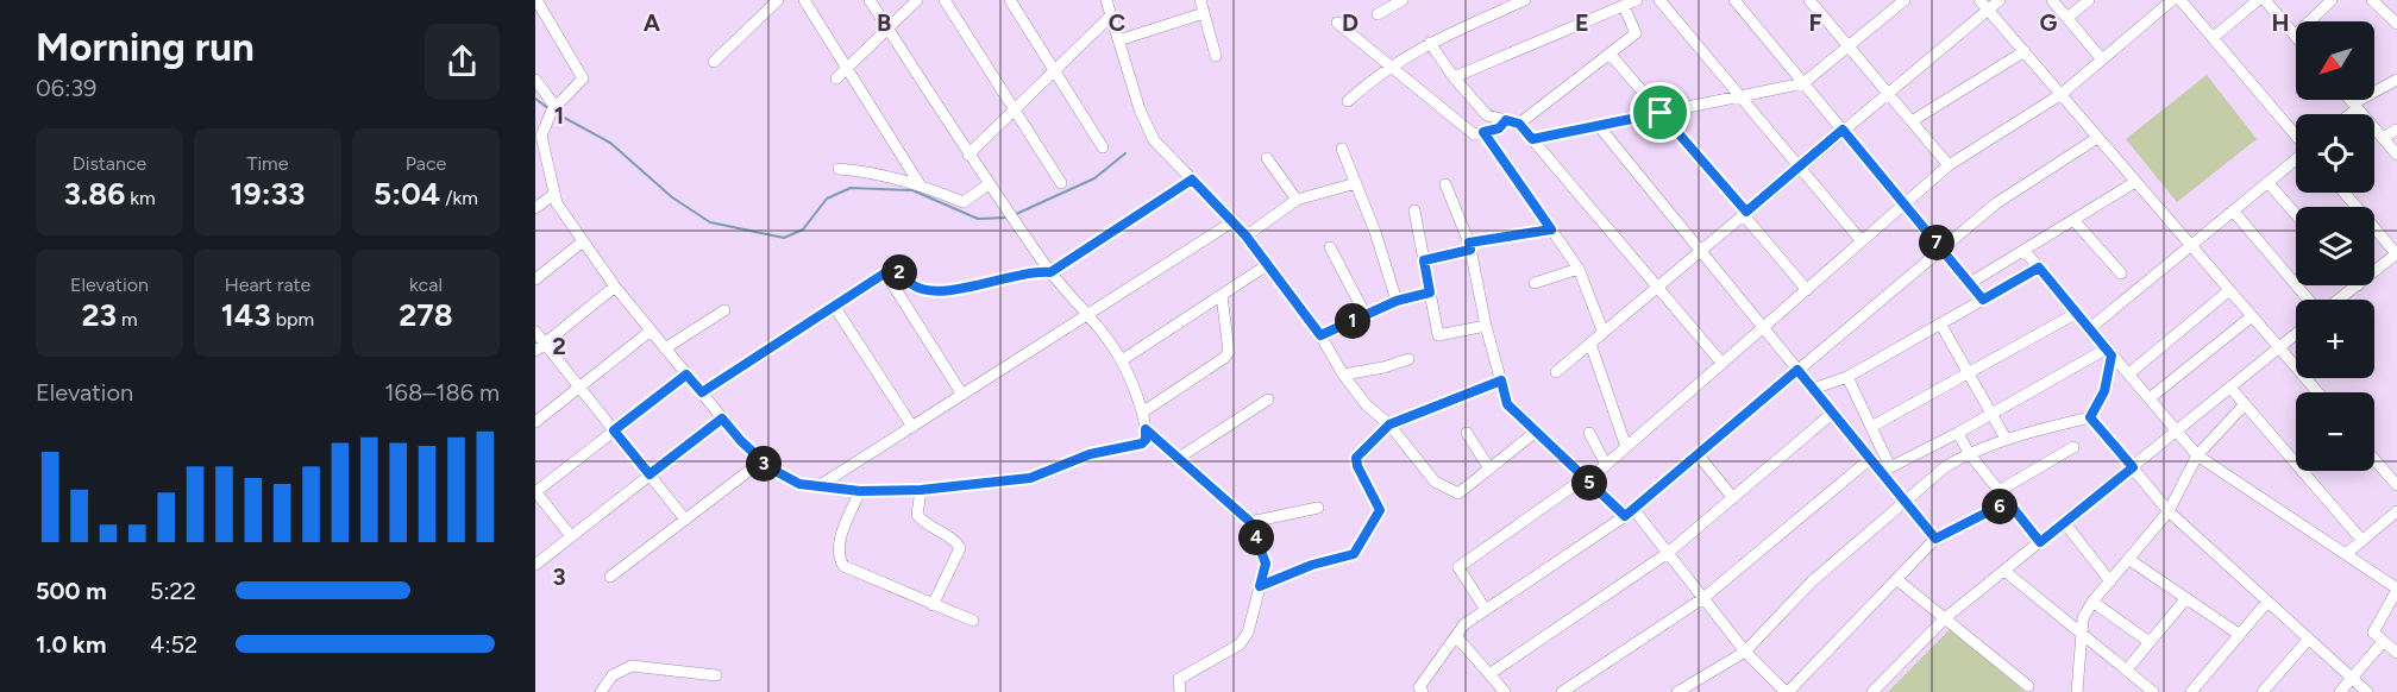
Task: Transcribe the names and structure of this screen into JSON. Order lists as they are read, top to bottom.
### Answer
{
  "north": "bottom left",
  "page": {
    "heading": ["Morning run", "06:39"],
    "map_buttons": ["+", "−"],
    "stats": [
      ["Distance", "3.86 km"],
      ["Time", "19:33"],
      ["Pace", "5:04 /km"],
      ["Elevation", "23 m"],
      ["Heart rate", "143 bpm"],
      ["kcal", "278"]
    ],
    "pins": [
      "7",
      "2",
      "1",
      "3",
      "5",
      "6",
      "4"
    ],
    "chart": ["Elevation", "168–186 m"],
    "list": [
      {
        "name": "500 m",
        "note": "5:22"
      },
      {
        "name": "1.0 km",
        "note": "4:52"
      }
    ]
  },
  "grid": {
    "columns": [
      "A",
      "B",
      "C",
      "D",
      "E",
      "F",
      "G",
      "H"
    ],
    "rows": ["1", "2", "3"]
  }
}
